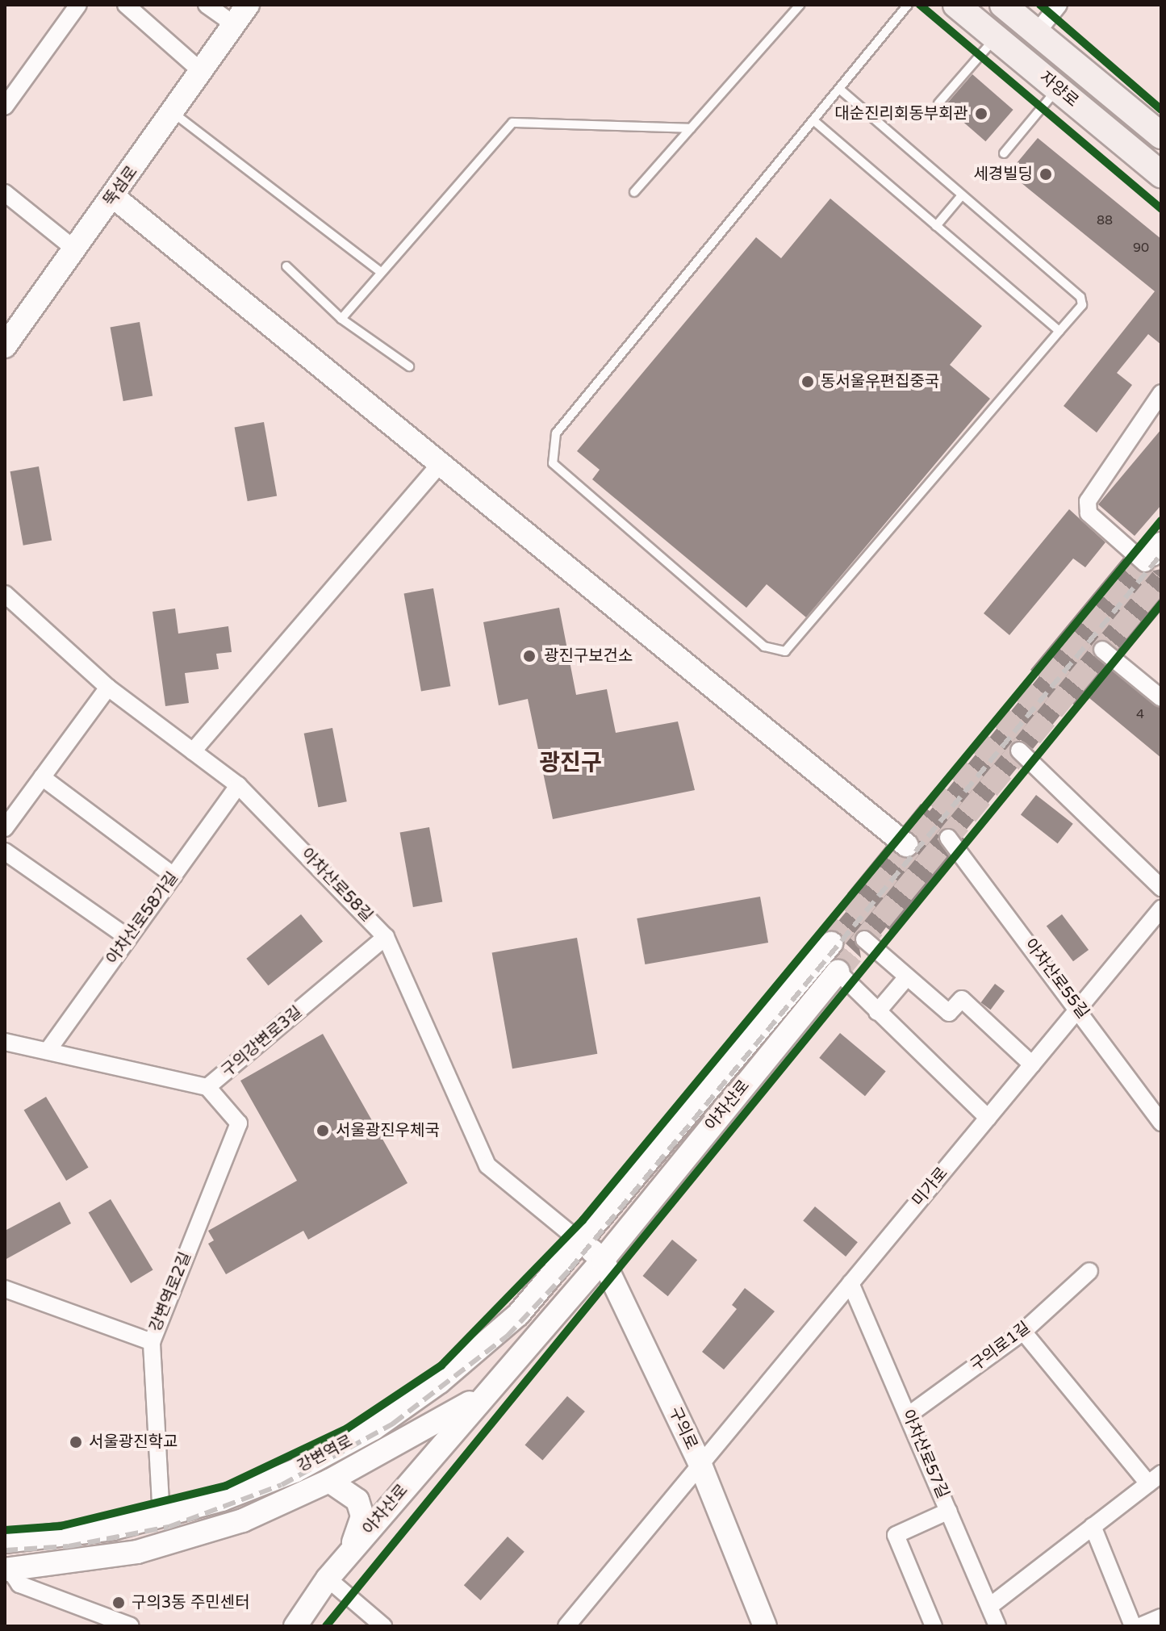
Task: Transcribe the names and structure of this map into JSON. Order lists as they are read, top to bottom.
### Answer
{
  "streets": {
    "main road": [
      "자양로",
      "뚝섬로",
      "아차산로",
      "구의로",
      "강변역로"
    ],
    "street": [
      "아차산로58길",
      "아차산로58가길",
      "아차산로55길",
      "구의강변로3길",
      "미가로",
      "강변역로2길",
      "구의로1길",
      "아차산로57길"
    ]
  },
  "crossings": [
    ["아차산로58길", "아차산로58가길"],
    ["아차산로58길", "구의강변로3길"],
    ["아차산로58길", "아차산로"],
    ["아차산로58길", "구의로"],
    ["아차산로58길", "강변역로"],
    ["아차산로58가길", "구의강변로3길"],
    ["아차산로55길", "미가로"],
    ["구의강변로3길", "강변역로2길"],
    ["아차산로", "미가로"],
    ["아차산로", "구의로"],
    ["아차산로", "강변역로"],
    ["미가로", "구의로"],
    ["미가로", "아차산로57길"],
    ["강변역로2길", "강변역로"],
    ["구의로1길", "아차산로57길"],
    ["구의로", "강변역로"]
  ],
  "districts": ["광진구"],
  "places": [
    "대순진리회동부회관",
    "세경빌딩",
    "동서울우편집중국",
    "광진구보건소",
    "서울광진우체국",
    "서울광진학교",
    "구의3동 주민센터"
  ],
  "house_numbers": ["88", "90", "4"]
}
